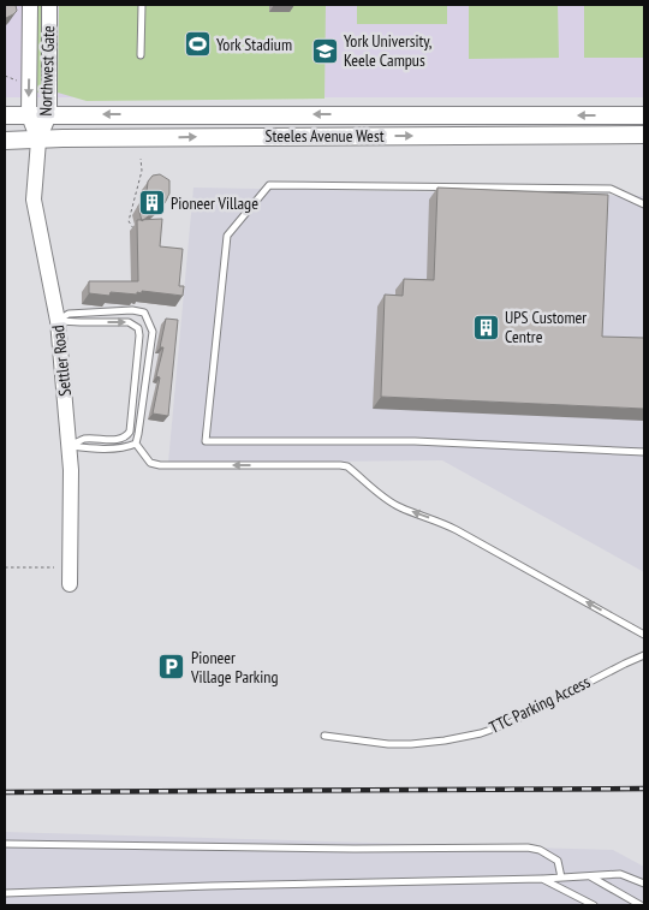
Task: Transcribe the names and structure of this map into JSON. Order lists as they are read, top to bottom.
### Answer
{
  "streets": {
    "main road": ["Steeles Avenue West"],
    "street": ["Northwest Gate", "Settler Road"],
    "lane": ["TTC Parking Access"]
  },
  "crossings": [
    ["Northwest Gate", "Steeles Avenue West"],
    ["Northwest Gate", "Settler Road"],
    ["Steeles Avenue West", "Settler Road"]
  ],
  "places": {
    "sports": ["York Stadium"],
    "school or university": ["York University, Keele Campus"],
    "building": ["Pioneer Village", "UPS Customer Centre"],
    "parking": ["Pioneer Village Parking"]
  }
}
